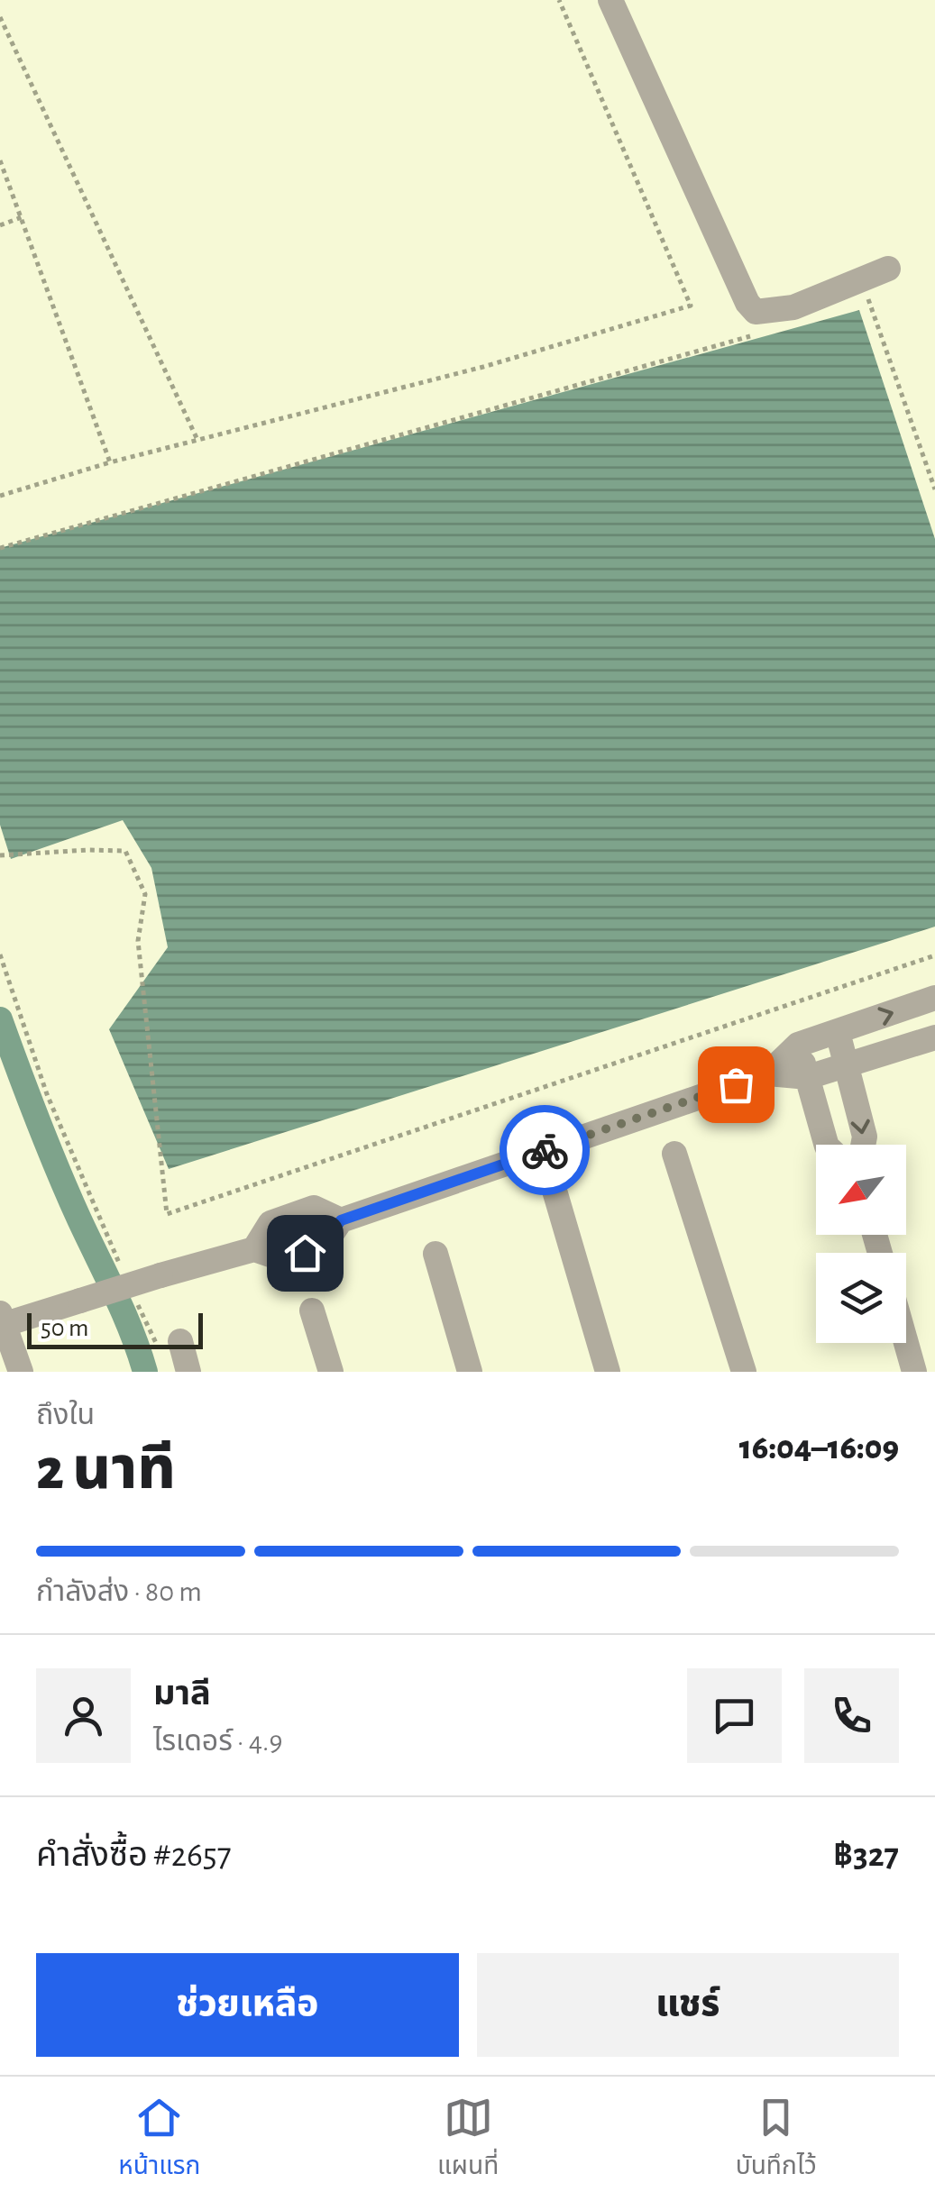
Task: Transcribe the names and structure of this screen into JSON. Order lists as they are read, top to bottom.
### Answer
{
  "scale_bar": "50 m",
  "north": "bottom left",
  "page": {
    "scale": "50 m",
    "heading": ["2 นาที", "ถึงใน", "16:04–16:09"],
    "panel": [
      "มาลี",
      "ไรเดอร์ · 4.9",
      "คำสั่งซื้อ #2657",
      "฿327"
    ],
    "bar": "กำลังส่ง · 80 m",
    "buttons": ["ช่วยเหลือ", "แชร์"],
    "tabs": ["หน้าแรก", "แผนที่", "บันทึกไว้"]
  }
}
